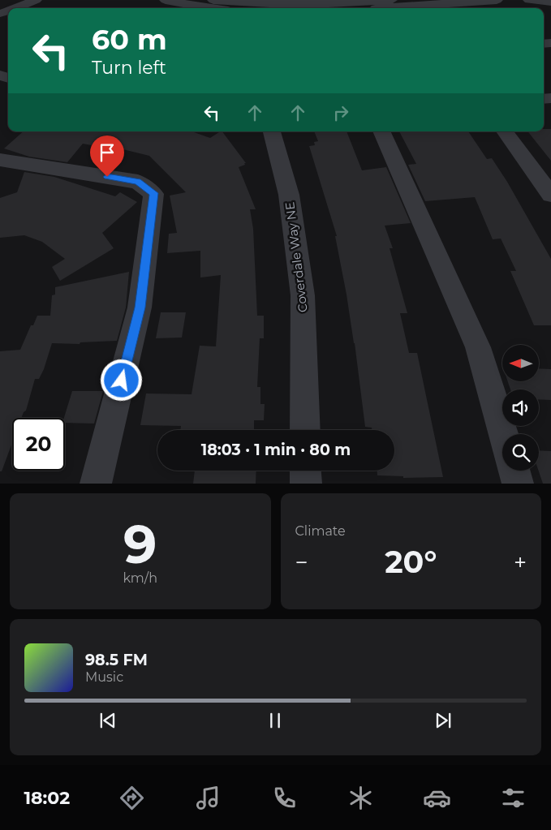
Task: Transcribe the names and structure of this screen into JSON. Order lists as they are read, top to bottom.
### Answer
{
  "streets": {
    "street": ["Coverdale Way NE"]
  },
  "north": "left",
  "page": {
    "turn": ["60 m", "Turn left"],
    "limit": "20",
    "trip": "18:03 · 1 min · 80 m",
    "tile": [
      ["9", "km/h"],
      "Climate"
    ],
    "heat": ["−", "20°", "+"],
    "song": ["98.5 FM", "Music"],
    "tabs": "18:02"
  }
}
